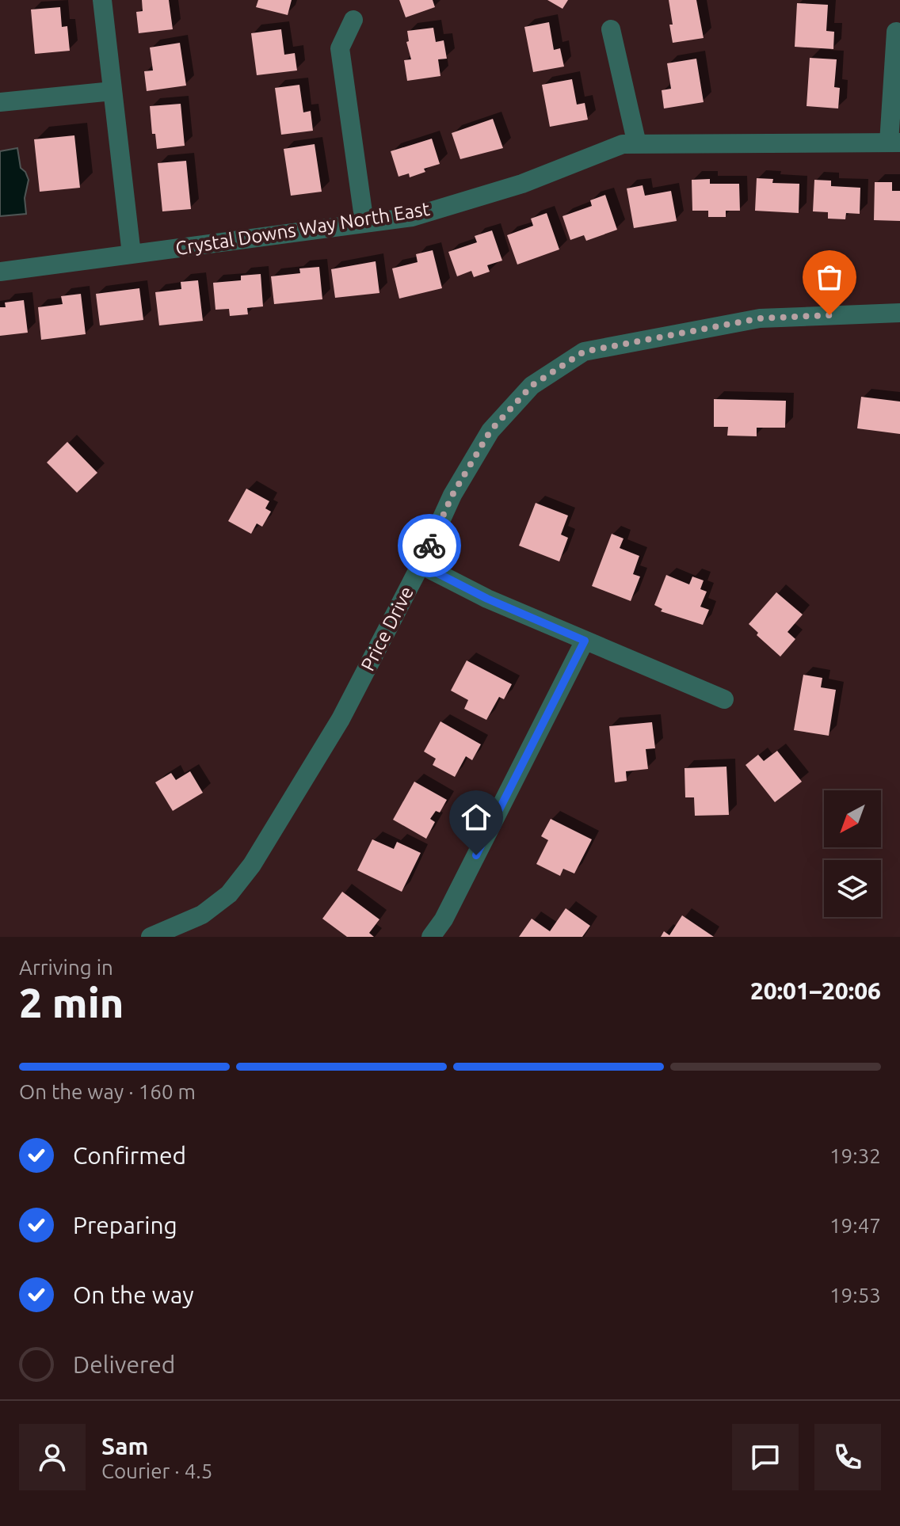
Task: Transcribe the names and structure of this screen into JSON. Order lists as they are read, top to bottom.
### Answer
{
  "streets": {
    "street": ["Crystal Downs Way North East", "Price Drive"]
  },
  "north": "bottom left",
  "page": {
    "heading": ["2 min", "Arriving in", "20:01–20:06"],
    "panel": ["Sam", "Courier · 4.5"],
    "bar": "On the way · 160 m",
    "list": [
      ["Confirmed", "19:32"],
      ["Preparing", "19:47"],
      ["On the way", "19:53"],
      "Delivered"
    ]
  }
}
